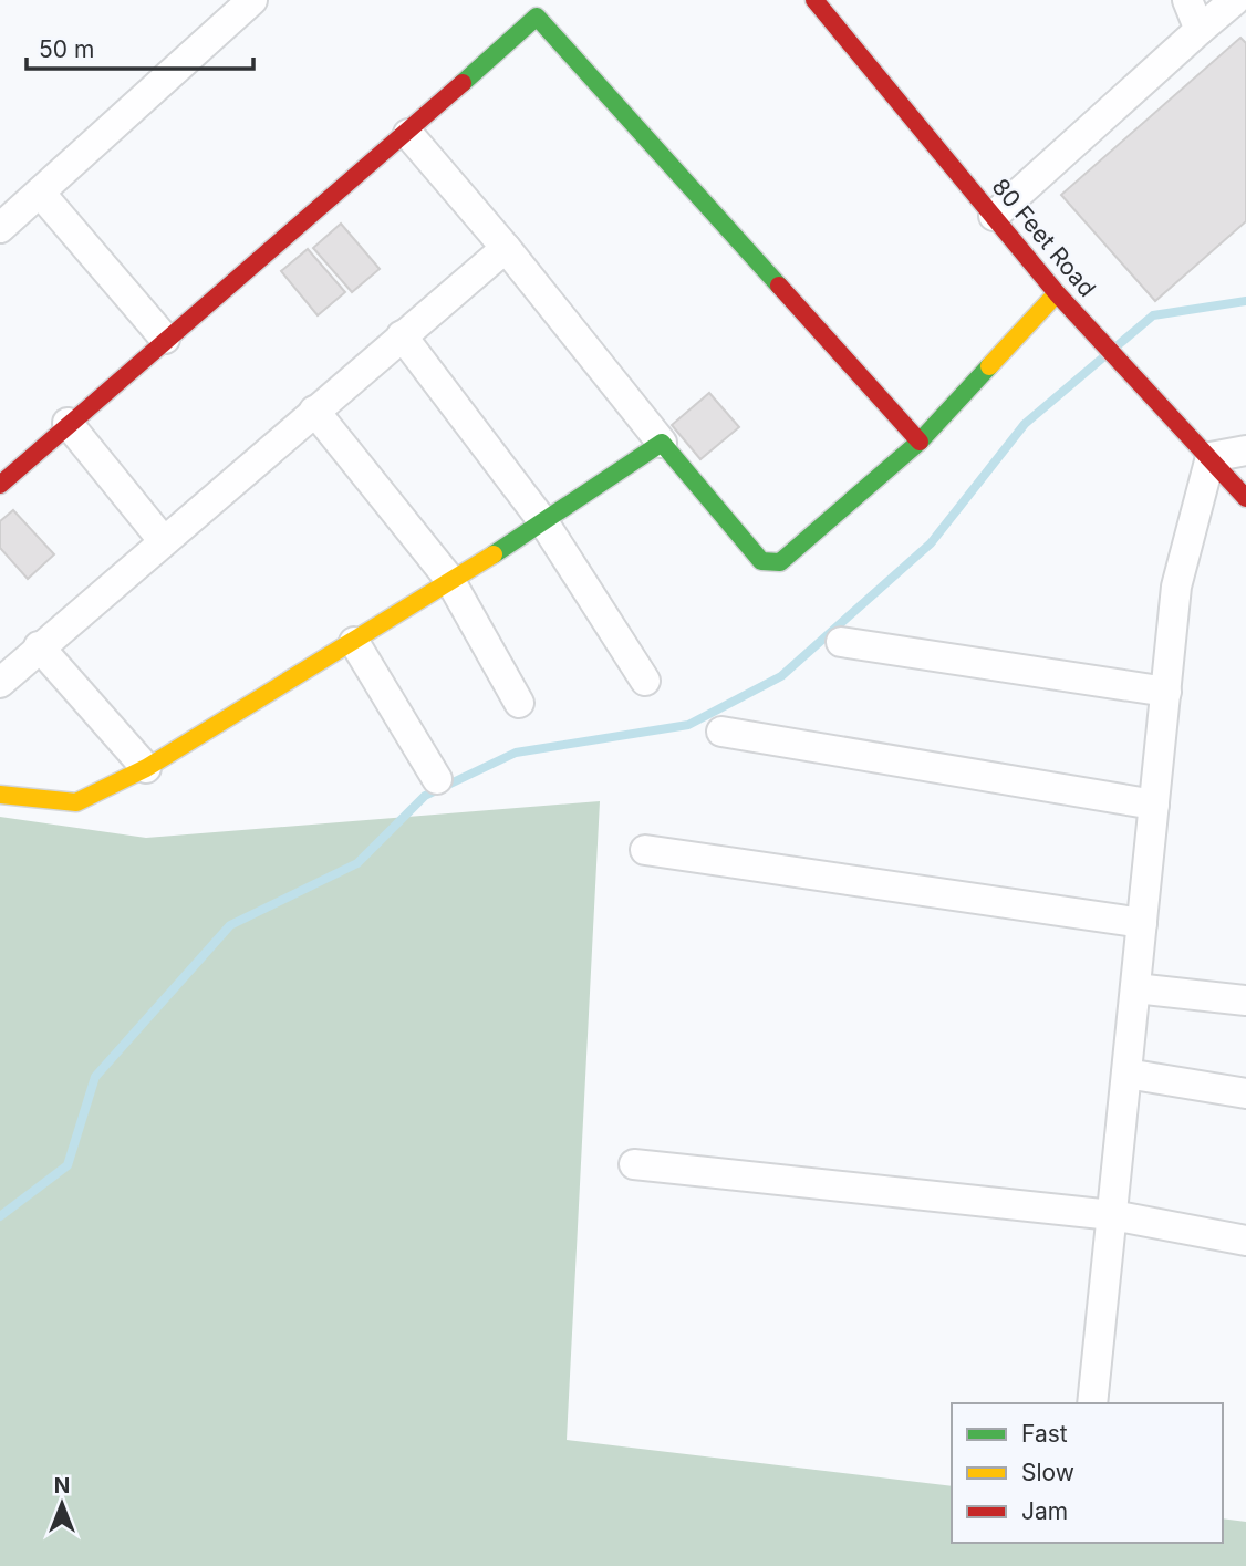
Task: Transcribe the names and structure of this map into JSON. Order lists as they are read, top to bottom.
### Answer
{
  "streets": {
    "street": ["80 Feet Road"]
  },
  "legend": ["Fast", "Slow", "Jam"],
  "scale_bar": "50 m",
  "north": "top"
}
